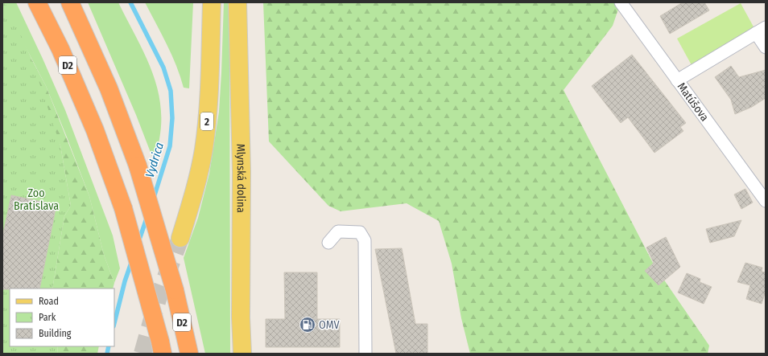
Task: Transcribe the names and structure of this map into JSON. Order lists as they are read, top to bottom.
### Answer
{
  "streets": {
    "highway": ["D2"],
    "main road": ["2", "Mlynská dolina"],
    "street": ["Matúšova"]
  },
  "water": ["Vydrica"],
  "parks": ["Zoo Bratislava"],
  "places": {
    "fuel station": ["OMV"]
  },
  "legend": ["Road", "Park", "Building"]
}
